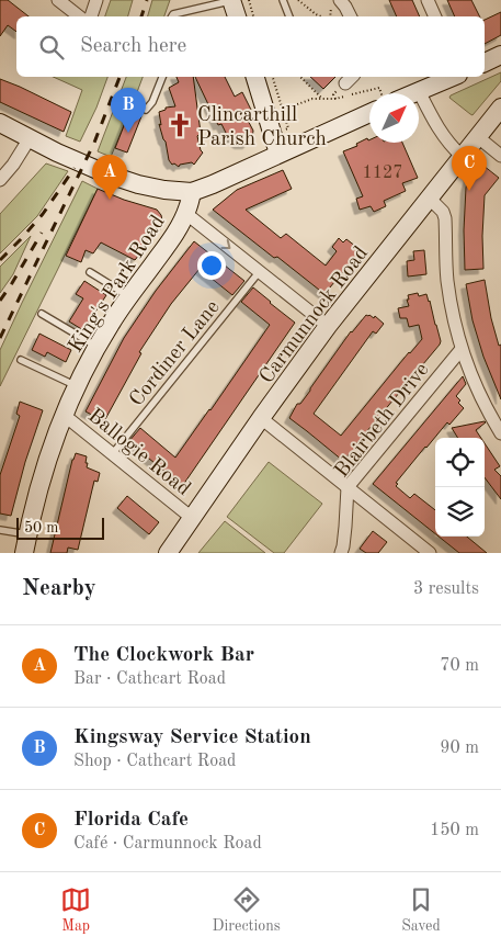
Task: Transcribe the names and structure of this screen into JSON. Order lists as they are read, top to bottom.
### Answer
{
  "streets": {
    "street": [
      "King's Park Road",
      "Carmunnock Road",
      "Blairbeth Drive",
      "Ballogie Road"
    ],
    "lane": ["Cordiner Lane"]
  },
  "crossings": [
    ["King's Park Road", "Ballogie Road"],
    ["Carmunnock Road", "Ballogie Road"],
    ["Cordiner Lane", "Ballogie Road"]
  ],
  "places": {
    "church": ["Clincarthill Parish Church"]
  },
  "house_numbers": ["1127"],
  "scale_bar": "50 m",
  "north": "top right",
  "page": {
    "search": "Search here",
    "pins": ["B", "C", "A"],
    "scale": "50 m",
    "heading": ["Nearby", "3 results"],
    "list": [
      {
        "mark": "A",
        "name": "The Clockwork Bar",
        "note": "Bar · Cathcart Road",
        "value": "70 m"
      },
      {
        "mark": "B",
        "name": "Kingsway Service Station",
        "note": "Shop · Cathcart Road",
        "value": "90 m"
      },
      {
        "mark": "C",
        "name": "Florida Cafe",
        "note": "Café · Carmunnock Road",
        "value": "150 m"
      }
    ],
    "nav": ["Map", "Directions", "Saved"]
  }
}
